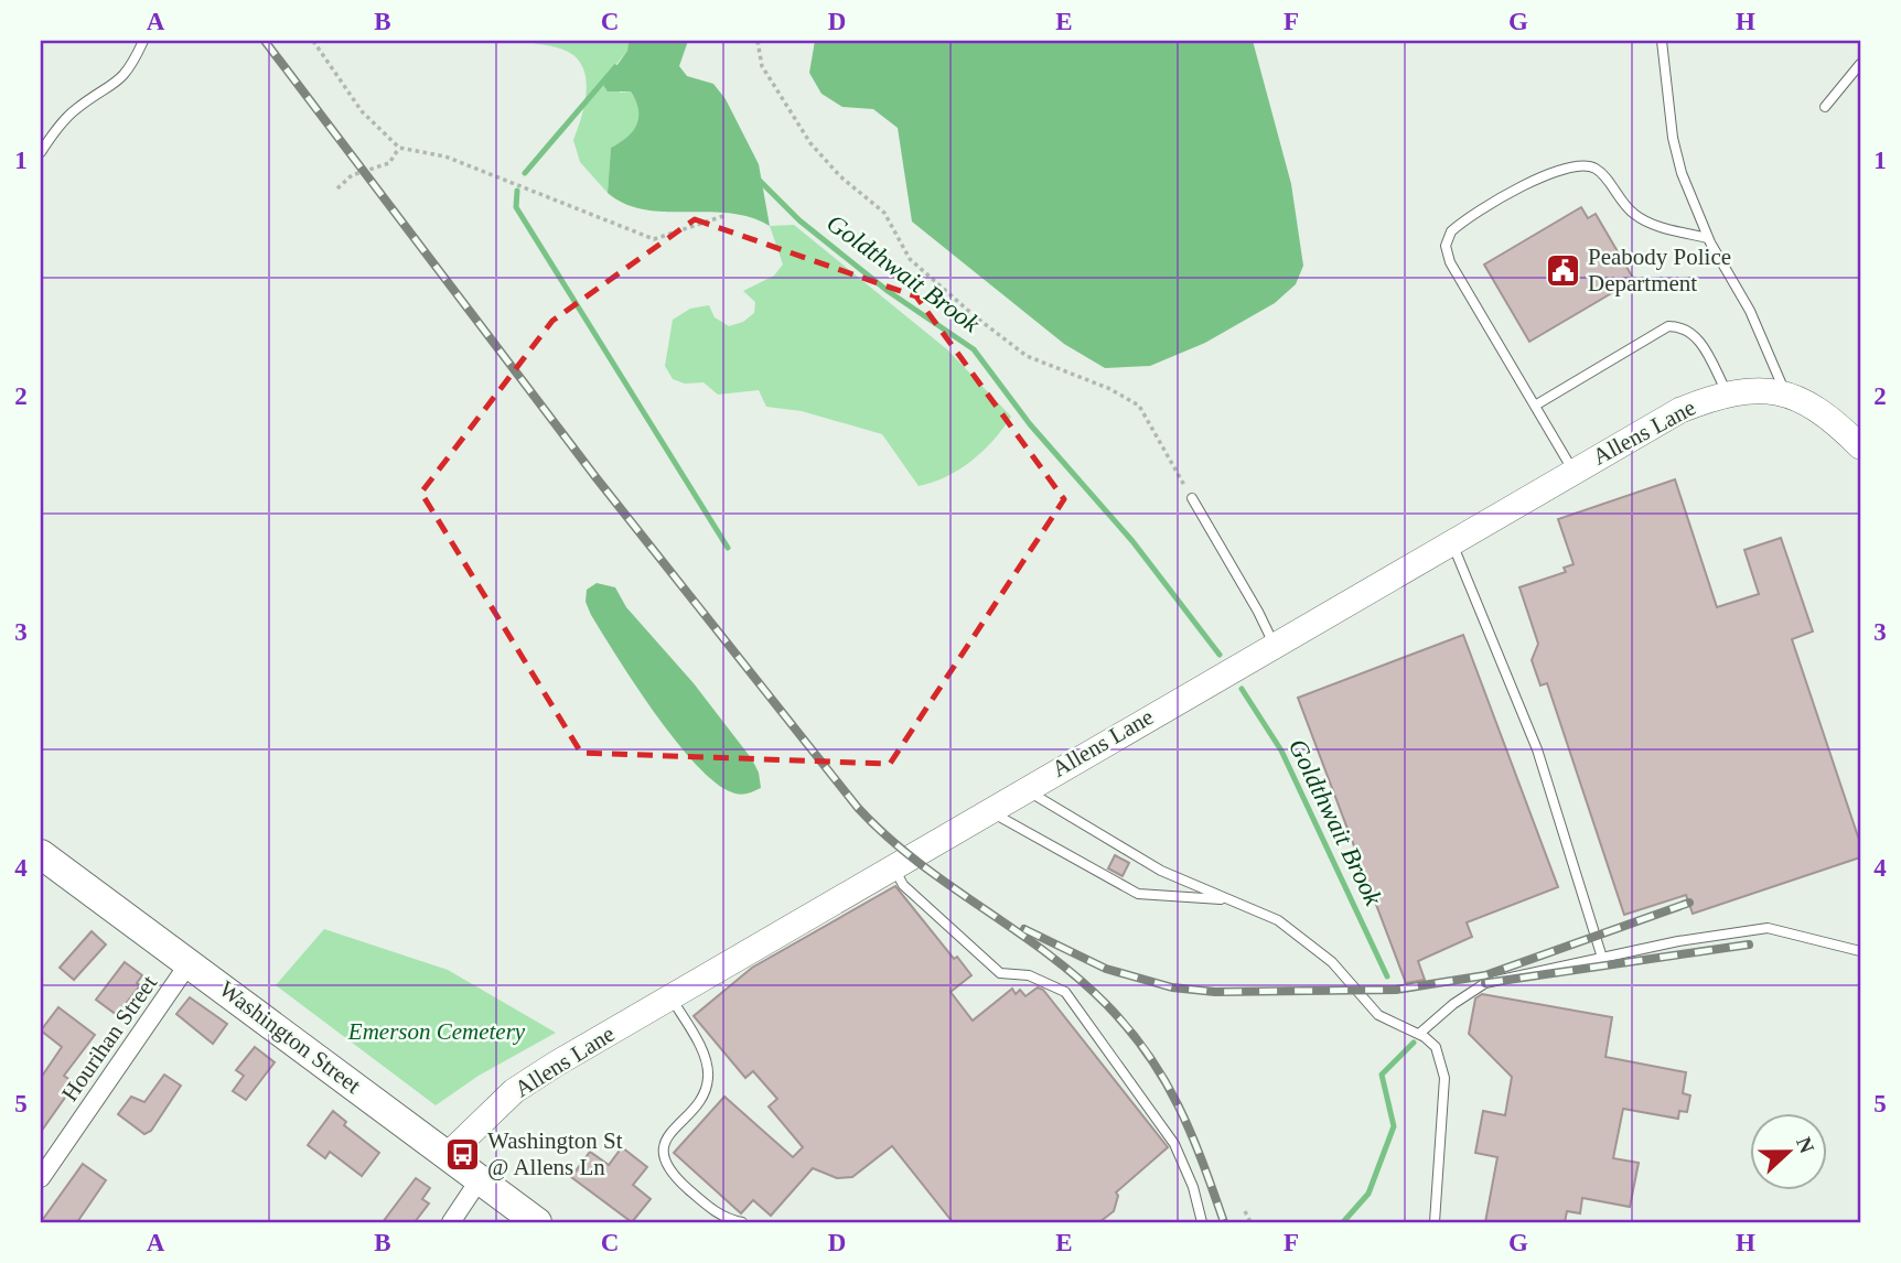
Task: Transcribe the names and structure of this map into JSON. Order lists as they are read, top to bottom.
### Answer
{
  "streets": {
    "main road": ["Washington Street"],
    "street": ["Allens Lane", "Hourihan Street"]
  },
  "crossings": [
    ["Allens Lane", "Washington Street"],
    ["Washington Street", "Hourihan Street"]
  ],
  "water": ["Goldthwait Brook"],
  "parks": ["Emerson Cemetery"],
  "places": {
    "public building": ["Peabody Police Department"],
    "bus stop": ["Washington St @ Allens Ln"]
  },
  "north": "right",
  "grid": {
    "columns": [
      "A",
      "B",
      "C",
      "D",
      "E",
      "F",
      "G",
      "H"
    ],
    "rows": [
      "1",
      "2",
      "3",
      "4",
      "5"
    ]
  }
}
